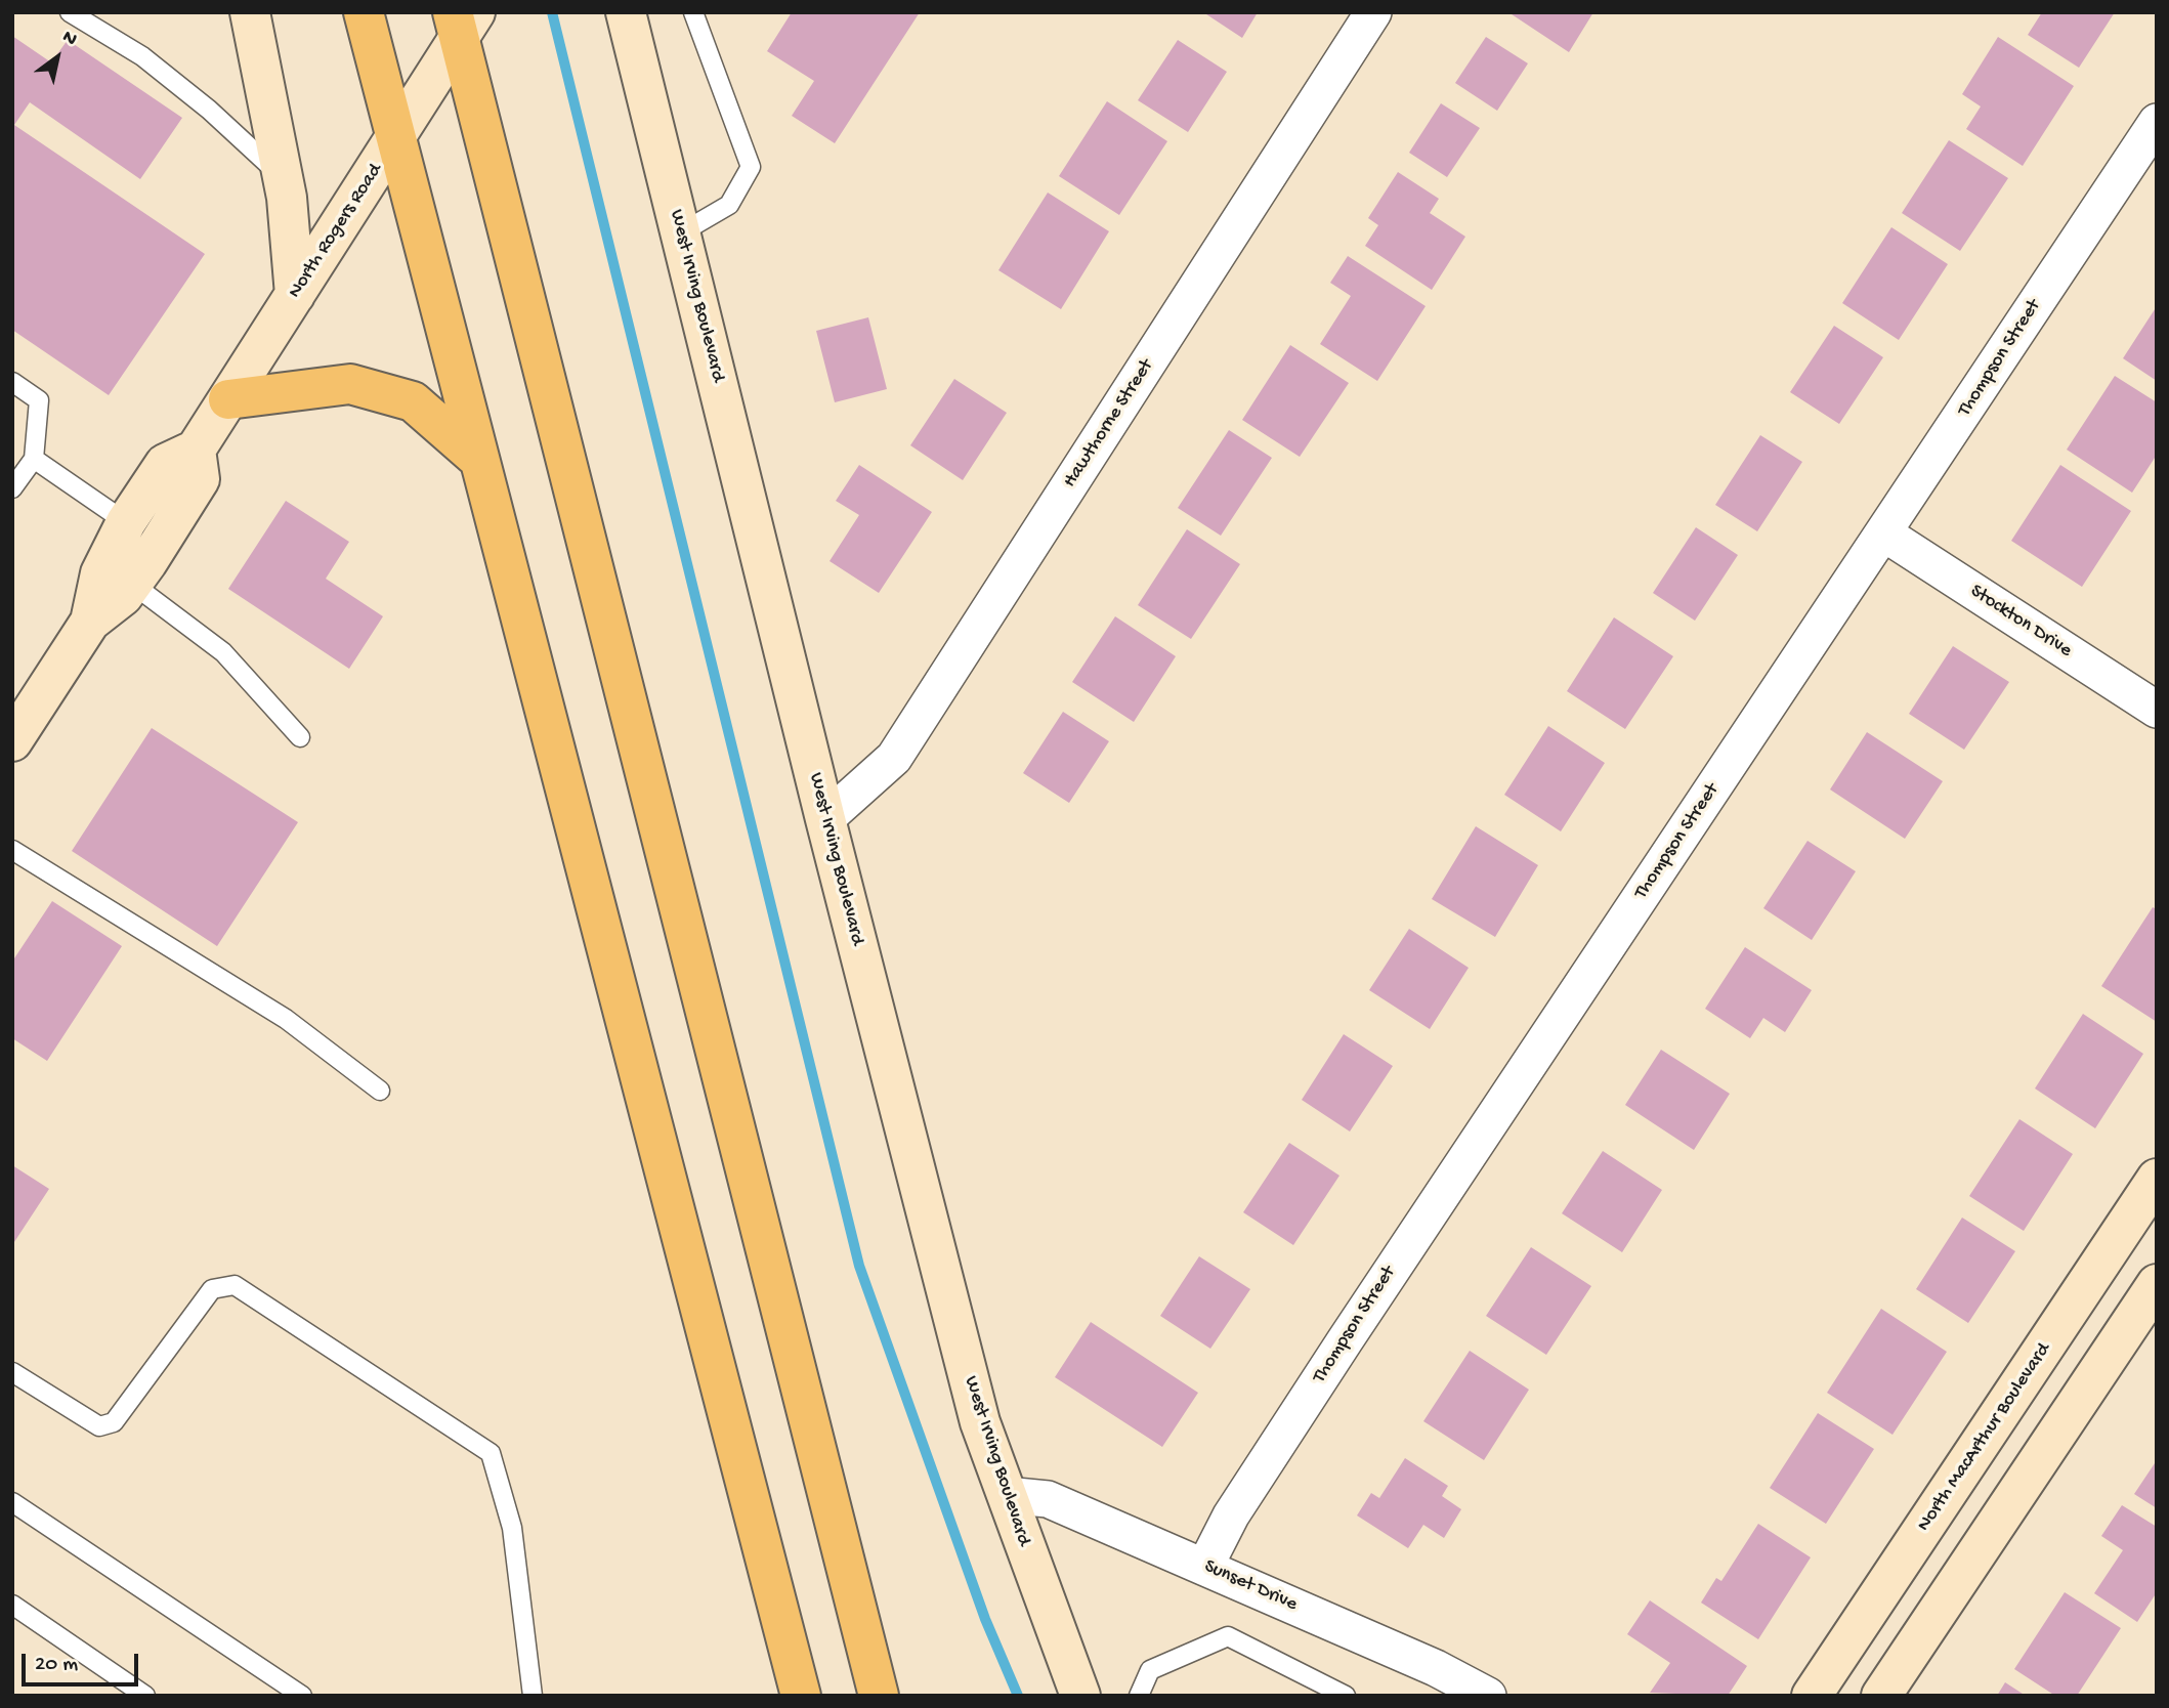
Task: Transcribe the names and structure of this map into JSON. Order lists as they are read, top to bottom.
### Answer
{
  "streets": {
    "street": [
      "North Rogers Road",
      "West Irving Boulevard",
      "Thompson Street",
      "Hawthorne Street",
      "Stockton Drive",
      "North MacArthur Boulevard",
      "Sunset Drive"
    ]
  },
  "crossings": [
    ["West Irving Boulevard", "Hawthorne Street"],
    ["West Irving Boulevard", "Sunset Drive"],
    ["Thompson Street", "Stockton Drive"],
    ["Thompson Street", "Sunset Drive"]
  ],
  "scale_bar": "20 m",
  "north": "top right"
}
